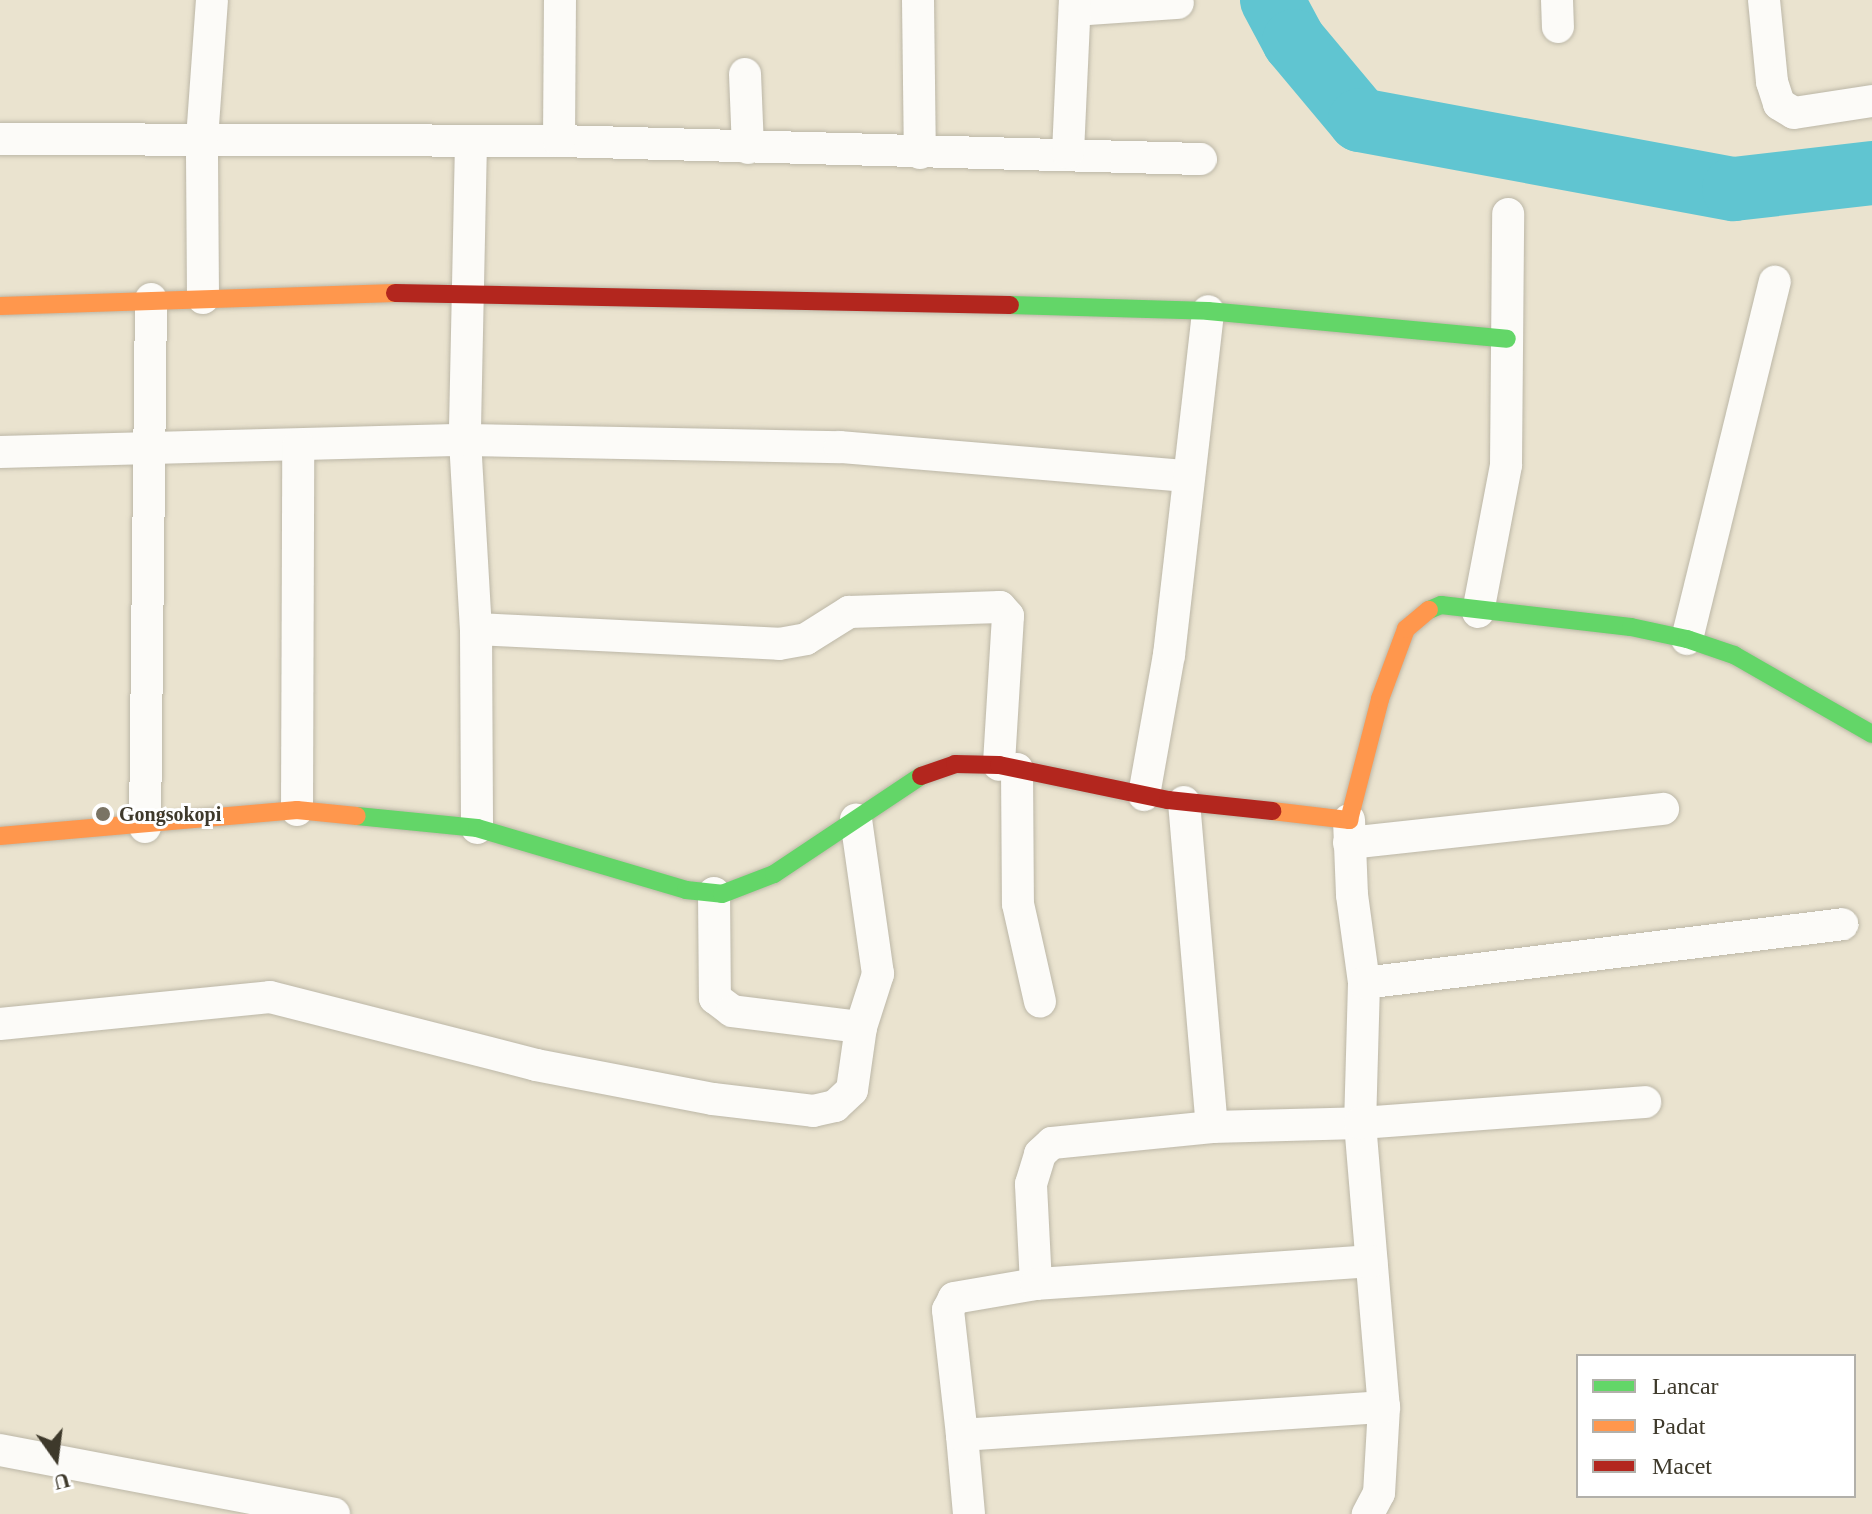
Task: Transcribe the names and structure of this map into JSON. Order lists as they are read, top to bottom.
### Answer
{
  "places": ["Gongsokopi"],
  "legend": ["Lancar", "Padat", "Macet"],
  "north": "bottom"
}
